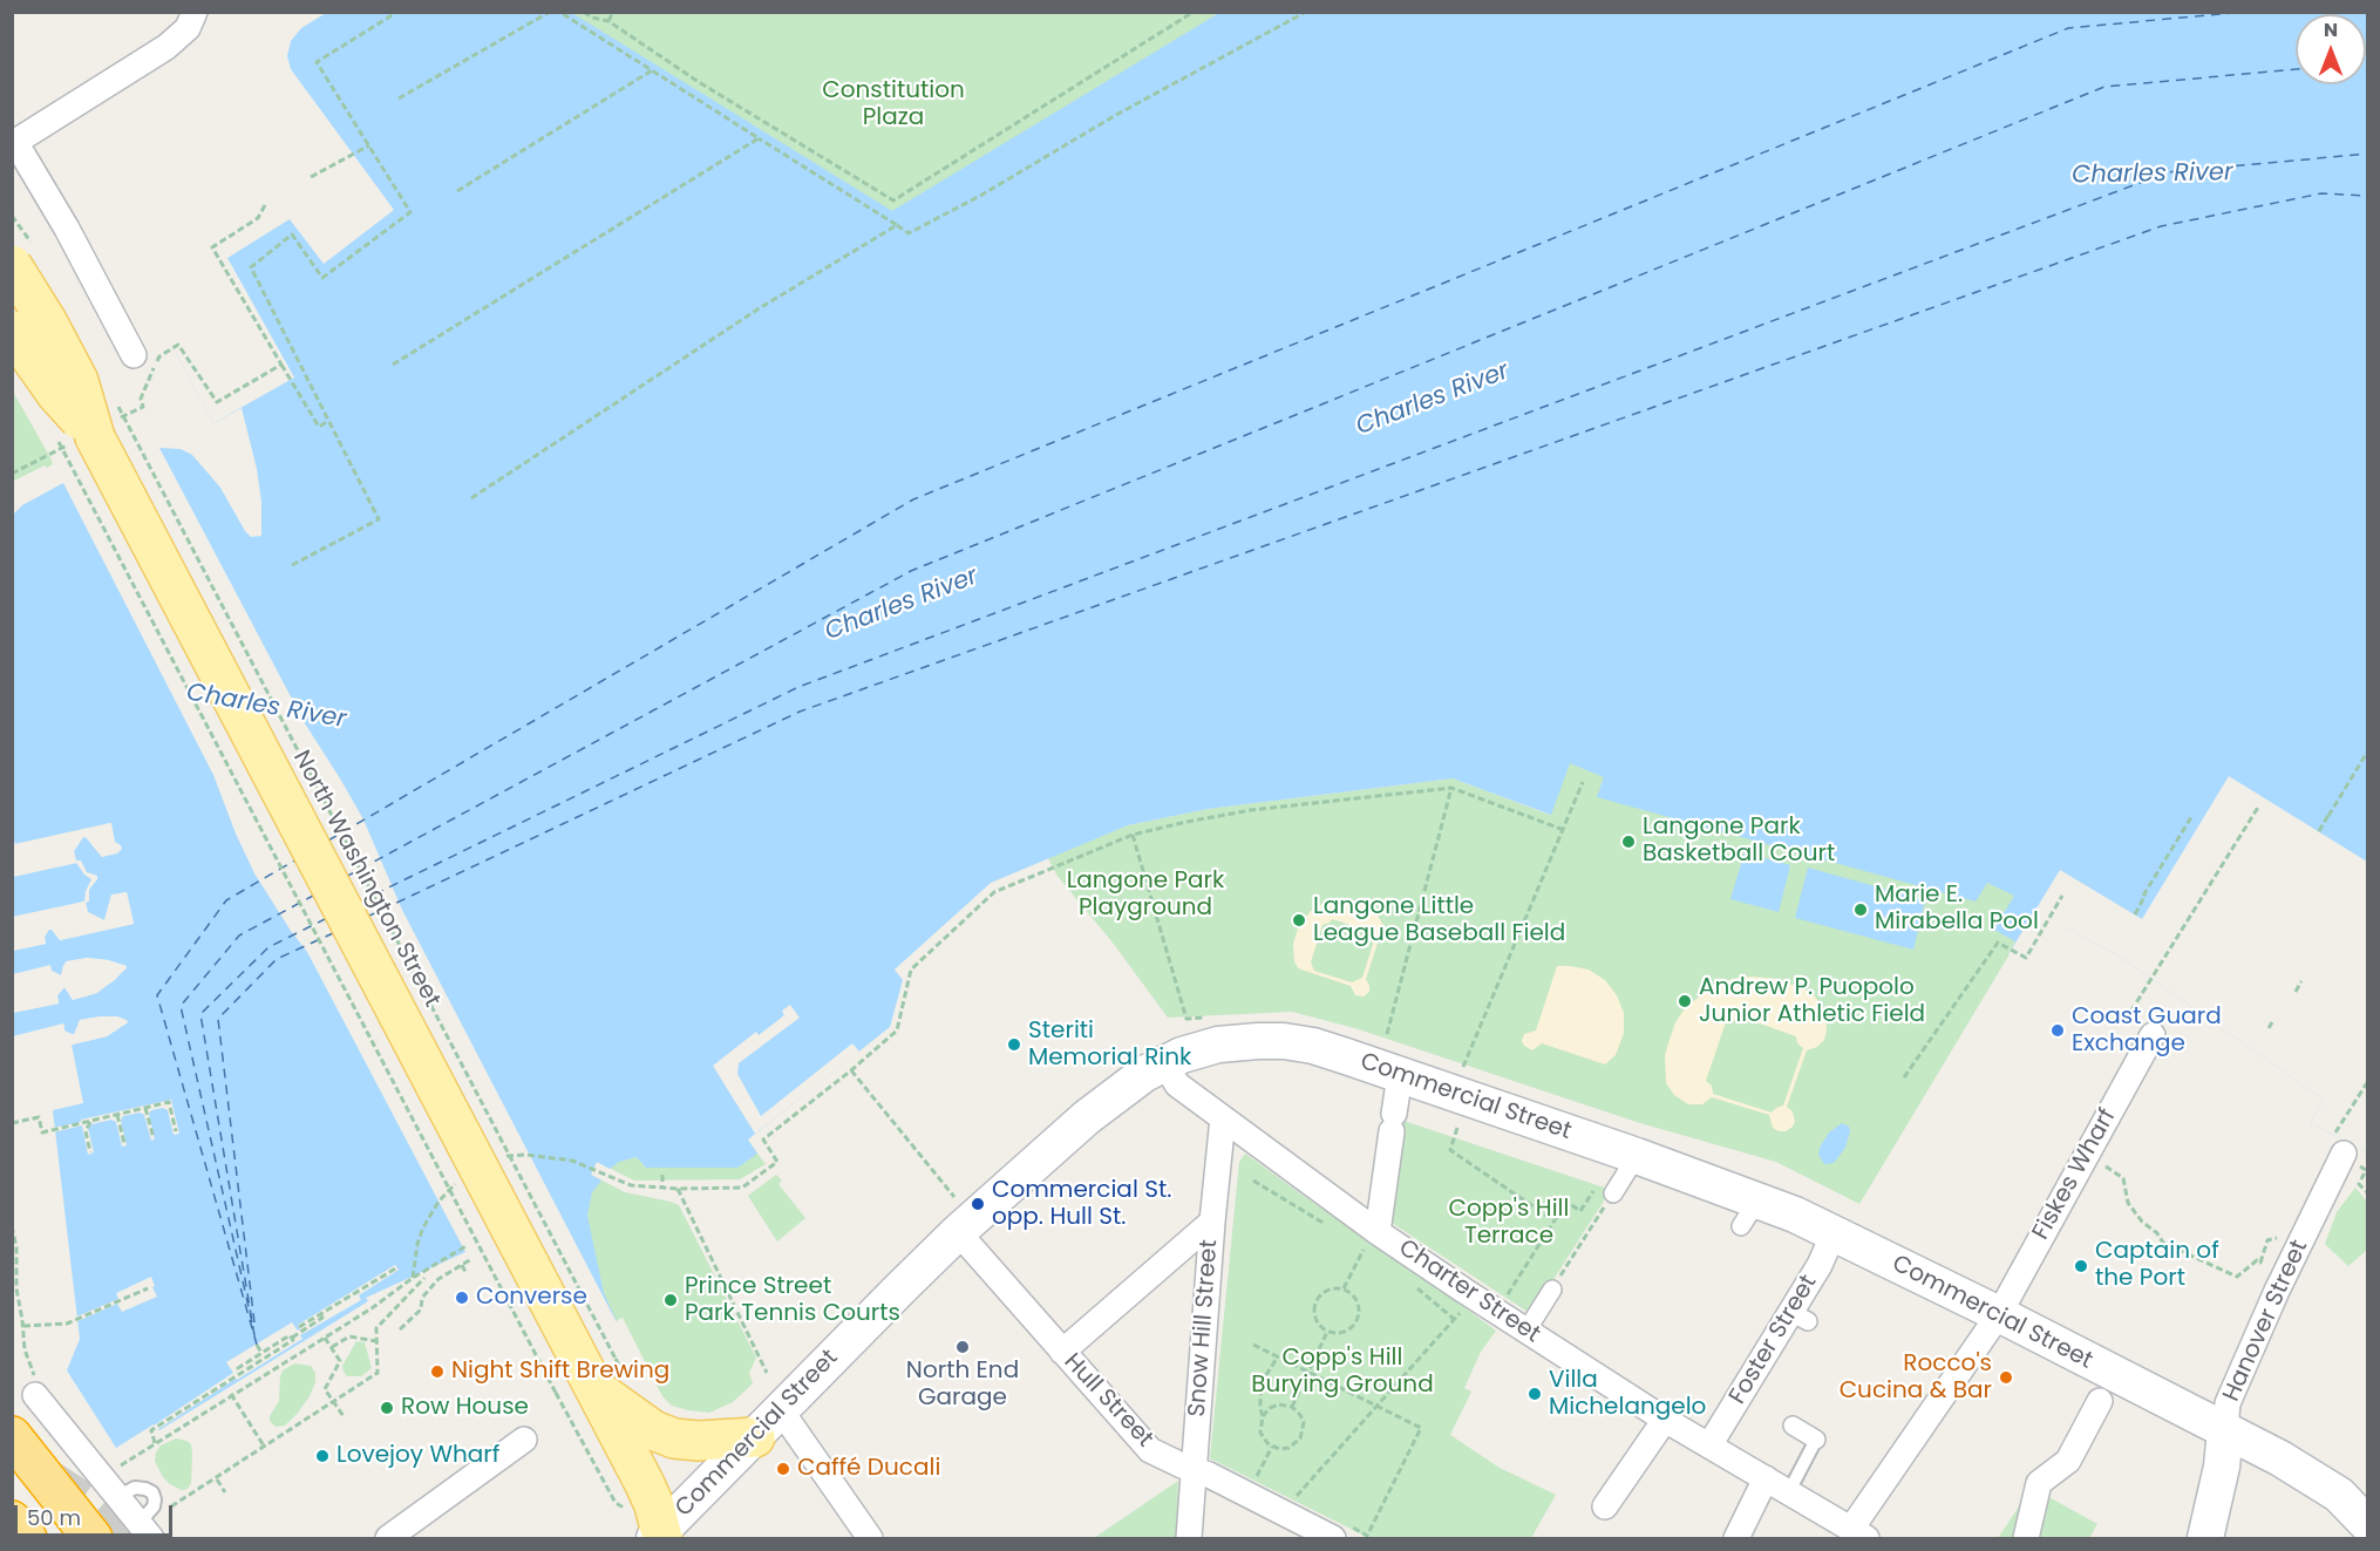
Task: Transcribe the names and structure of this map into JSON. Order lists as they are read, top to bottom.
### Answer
{
  "streets": {
    "main road": ["North Washington Street", "Commercial Street", "Hanover Street"],
    "street": [
      "Fiskes Wharf",
      "Charter Street",
      "Snow Hill Street",
      "Foster Street",
      "Hull Street"
    ]
  },
  "crossings": [
    ["North Washington Street", "Commercial Street"],
    ["Commercial Street", "Fiskes Wharf"],
    ["Commercial Street", "Charter Street"],
    ["Commercial Street", "Hanover Street"],
    ["Commercial Street", "Foster Street"],
    ["Commercial Street", "Hull Street"],
    ["Fiskes Wharf", "Charter Street"],
    ["Charter Street", "Snow Hill Street"],
    ["Charter Street", "Foster Street"],
    ["Snow Hill Street", "Hull Street"]
  ],
  "water": ["Charles River"],
  "parks": [
    "Constitution Plaza",
    "Langone Park Playground",
    "Copp's Hill Terrace",
    "Copp's Hill Burying Ground"
  ],
  "places": [
    "Langone Park Basketball Court",
    "Marie E. Mirabella Pool",
    "Langone Little League Baseball Field",
    "Andrew P. Puopolo Junior Athletic Field",
    "Coast Guard Exchange",
    "Steriti Memorial Rink",
    "Commercial St. opp. Hull St.",
    "Captain of the Port",
    "Converse",
    "Prince Street Park Tennis Courts",
    "North End Garage",
    "Night Shift Brewing",
    "Rocco's Cucina & Bar",
    "Villa Michelangelo",
    "Row House",
    "Lovejoy Wharf",
    "Caffé Ducali"
  ],
  "scale_bar": "50 m",
  "north": "top"
}
